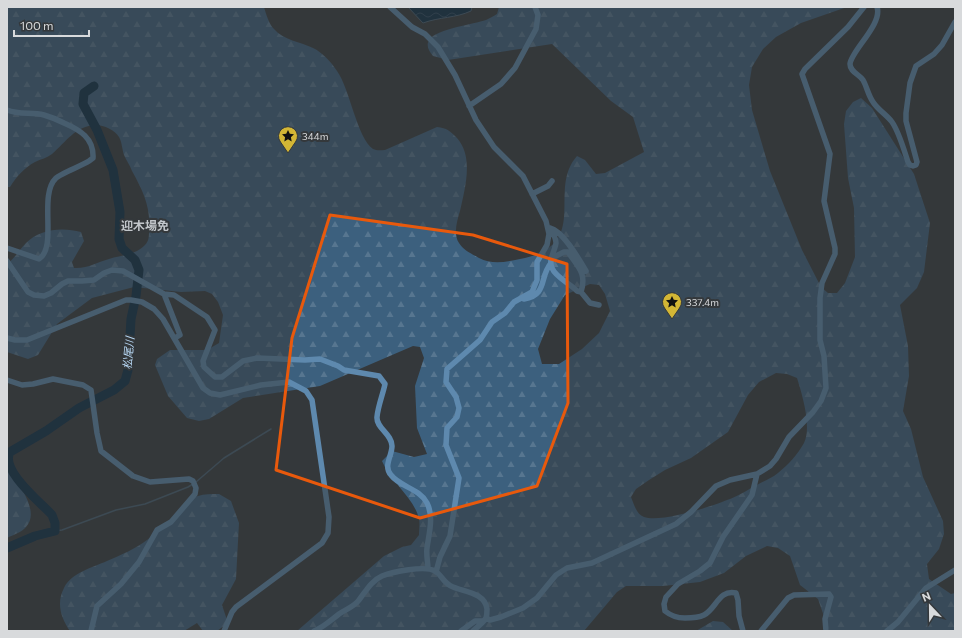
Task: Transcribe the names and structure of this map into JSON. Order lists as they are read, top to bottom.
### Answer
{
  "districts": ["迎木場免"],
  "water": ["松尾川"],
  "places": {
    "place": ["344m", "337.4m"]
  },
  "scale_bar": "100 m",
  "north": "top"
}
